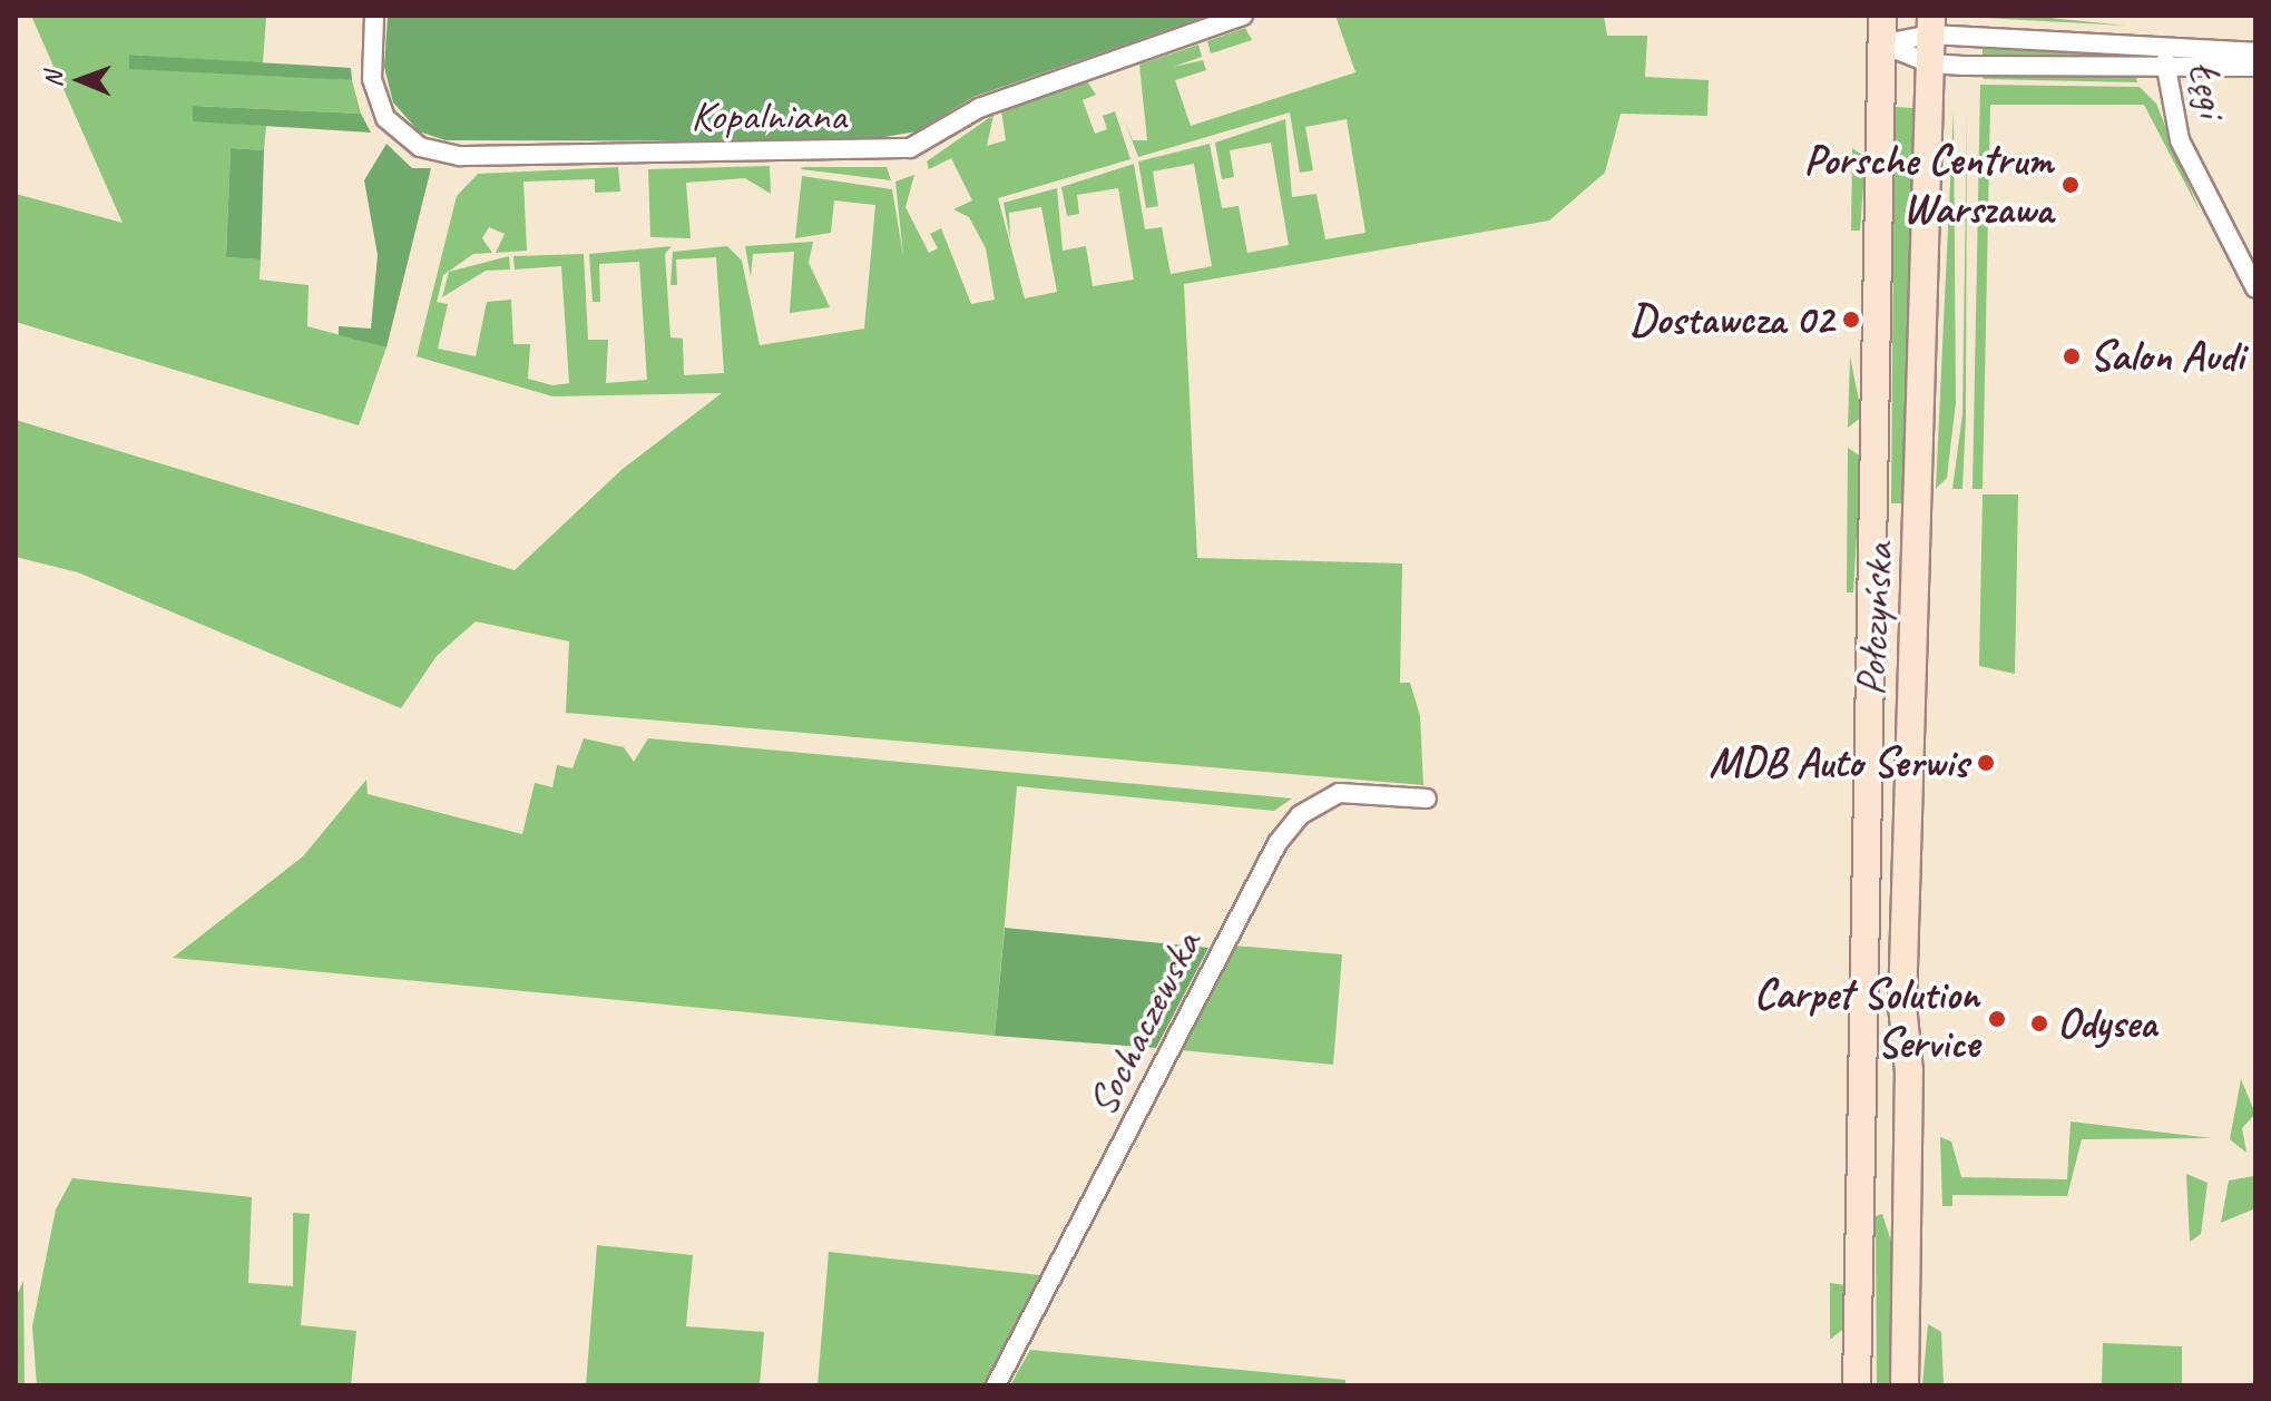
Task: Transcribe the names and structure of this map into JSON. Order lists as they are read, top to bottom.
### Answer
{
  "streets": {
    "main road": ["Połczyńska"],
    "street": ["Łęgi", "Kopalniana", "Sochaczewska"]
  },
  "places": [
    "Porsche Centrum Warszawa",
    "Dostawcza 02",
    "Salon Audi",
    "MDB Auto Serwis",
    "Carpet Solution Service",
    "Odysea"
  ],
  "north": "left"
}
